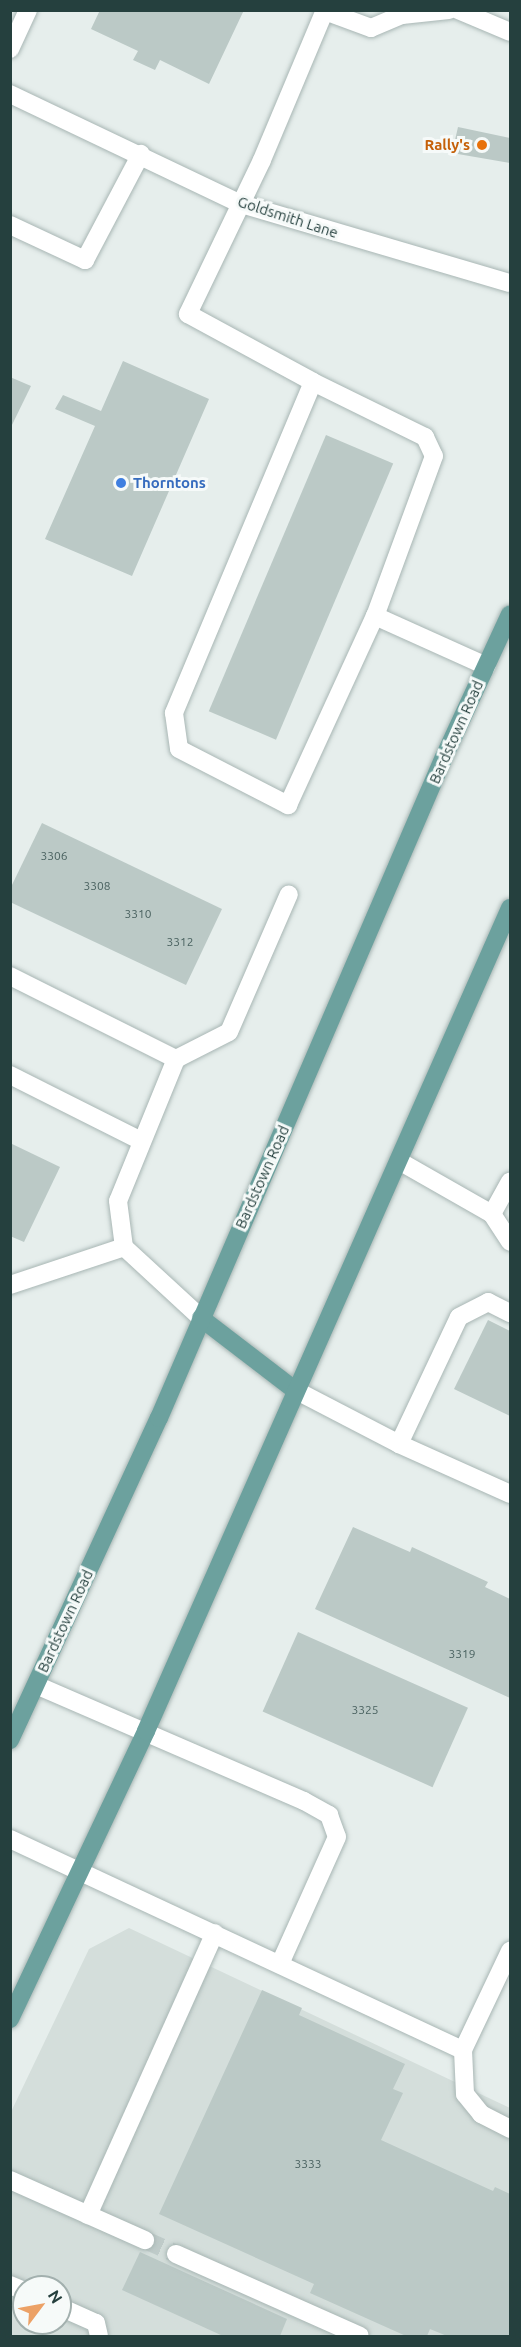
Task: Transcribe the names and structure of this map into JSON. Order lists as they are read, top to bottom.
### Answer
{
  "streets": {
    "main road": ["Bardstown Road"],
    "street": ["Goldsmith Lane"]
  },
  "places": ["Rally's", "Thorntons"],
  "house_numbers": [
    "3306",
    "3308",
    "3310",
    "3312",
    "3319",
    "3325",
    "3333"
  ],
  "north": "top right"
}
